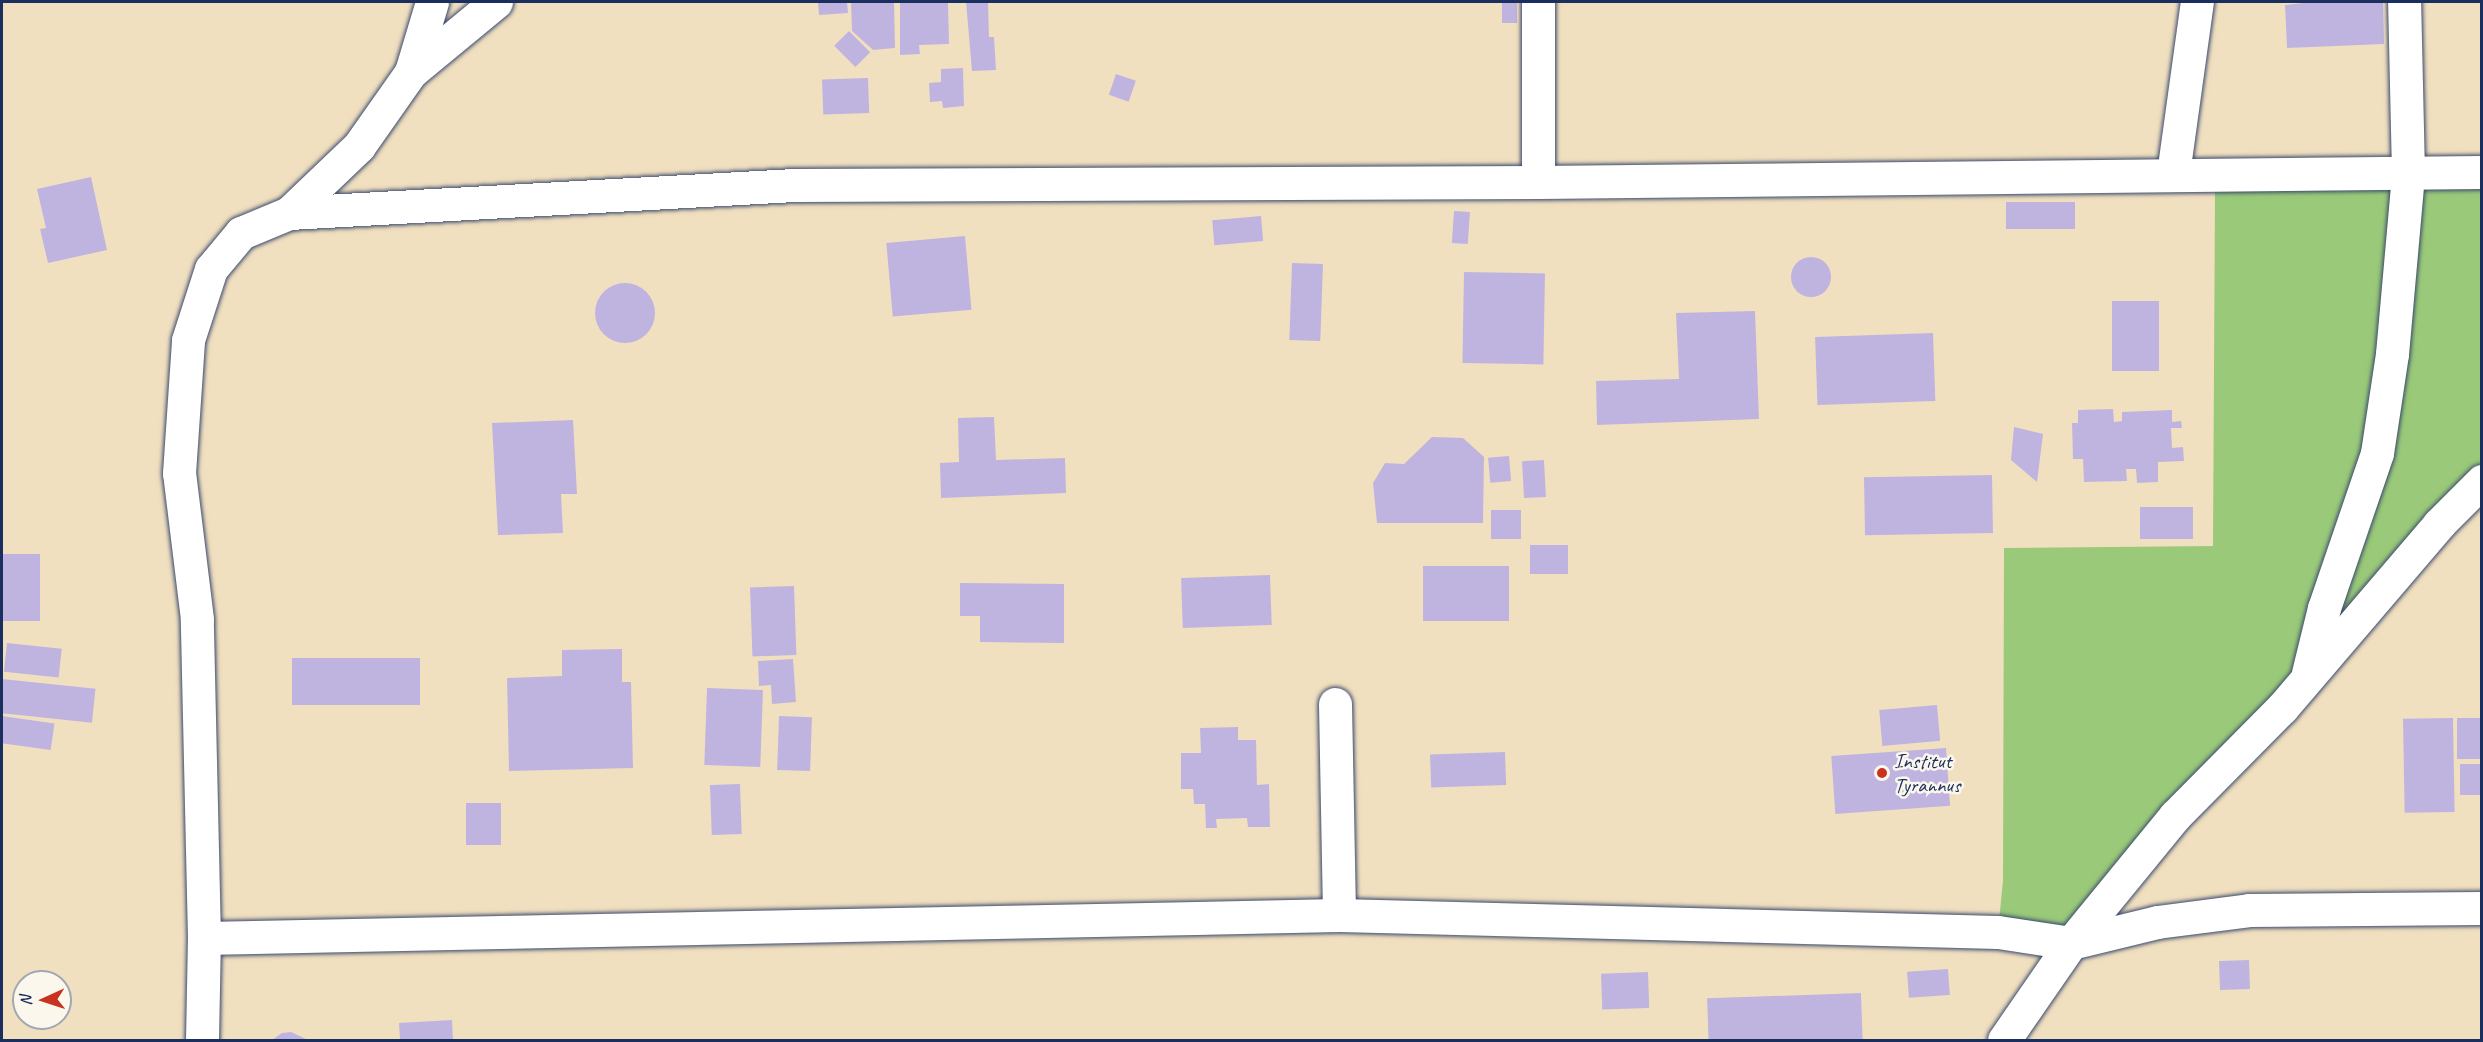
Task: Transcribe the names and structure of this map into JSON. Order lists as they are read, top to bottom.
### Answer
{
  "places": ["Institut Tyrannus"],
  "north": "left"
}
